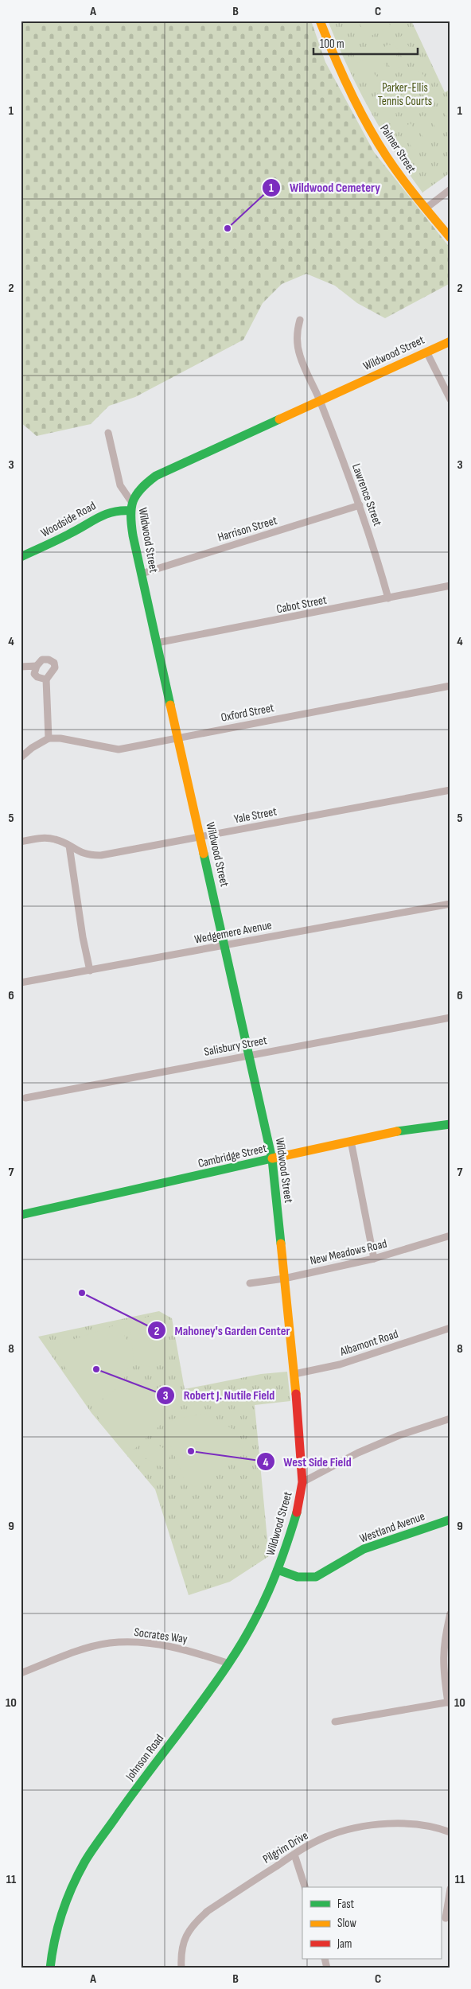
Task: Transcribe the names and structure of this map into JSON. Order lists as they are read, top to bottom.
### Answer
{
  "streets": {
    "main road": [
      "Palmer Street",
      "Wildwood Street",
      "Woodside Road",
      "Cambridge Street",
      "Westland Avenue",
      "Johnson Road"
    ],
    "street": [
      "Lawrence Street",
      "Harrison Street",
      "Cabot Street",
      "Oxford Street",
      "Yale Street",
      "Wedgemere Avenue",
      "Salisbury Street",
      "New Meadows Road",
      "Albamont Road",
      "Socrates Way",
      "Pilgrim Drive"
    ]
  },
  "crossings": [
    ["Wildwood Street", "Lawrence Street"],
    ["Wildwood Street", "Woodside Road"],
    ["Wildwood Street", "Harrison Street"],
    ["Wildwood Street", "Cabot Street"],
    ["Wildwood Street", "Oxford Street"],
    ["Wildwood Street", "Yale Street"],
    ["Wildwood Street", "Wedgemere Avenue"],
    ["Wildwood Street", "Salisbury Street"],
    ["Wildwood Street", "Cambridge Street"],
    ["Wildwood Street", "New Meadows Road"],
    ["Wildwood Street", "Albamont Road"],
    ["Wildwood Street", "Westland Avenue"],
    ["Wildwood Street", "Johnson Road"],
    ["Lawrence Street", "Harrison Street"],
    ["Lawrence Street", "Cabot Street"],
    ["Westland Avenue", "Johnson Road"],
    ["Socrates Way", "Johnson Road"]
  ],
  "parks": ["Parker-Ellis Tennis Courts"],
  "places": [
    "Wildwood Cemetery",
    "Mahoney's Garden Center",
    "Robert J. Nutile Field",
    "West Side Field"
  ],
  "legend": ["Fast", "Slow", "Jam"],
  "scale_bar": "100 m",
  "grid": {
    "columns": ["A", "B", "C"],
    "rows": [
      "1",
      "2",
      "3",
      "4",
      "5",
      "6",
      "7",
      "8",
      "9",
      "10",
      "11"
    ]
  }
}
